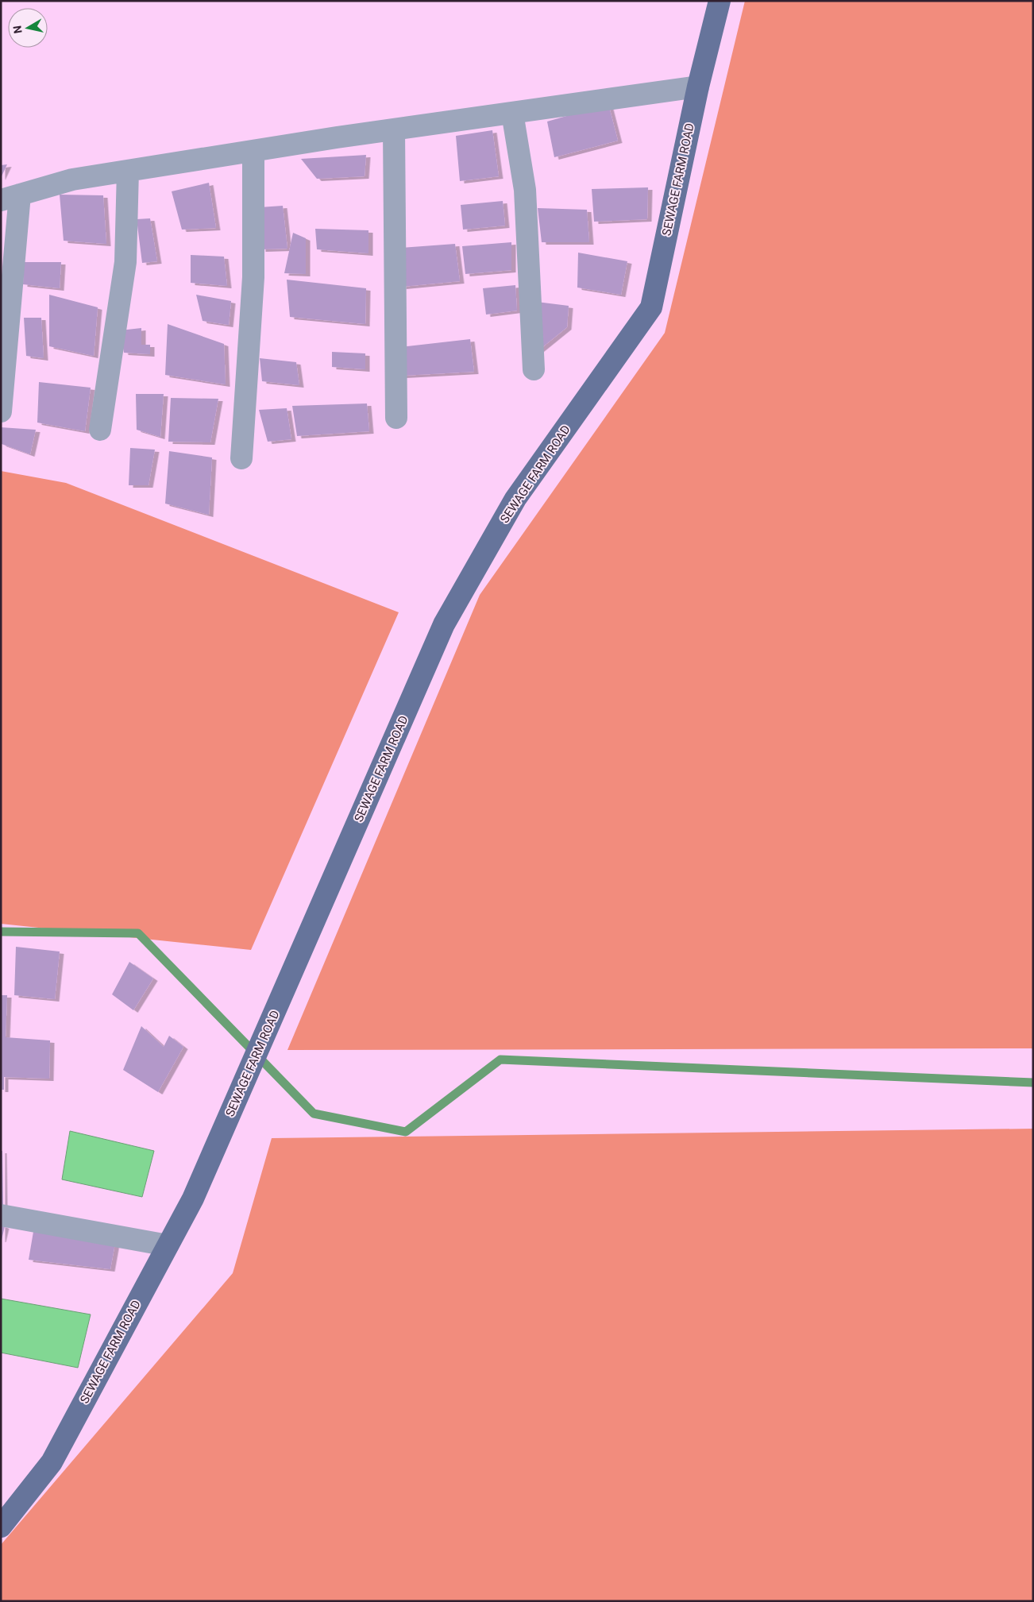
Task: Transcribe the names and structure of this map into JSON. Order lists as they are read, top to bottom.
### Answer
{
  "streets": {
    "main road": ["SEWAGE FARM ROAD"]
  },
  "north": "left"
}
